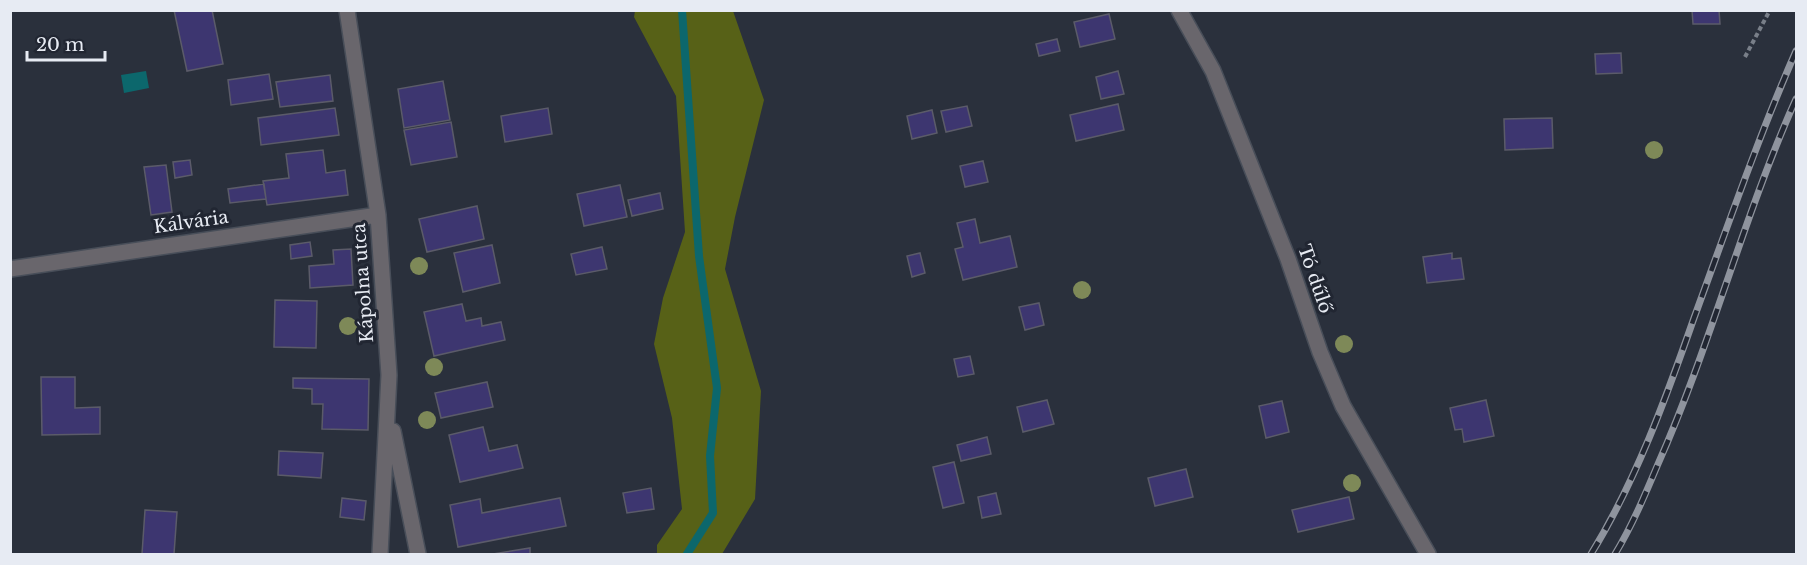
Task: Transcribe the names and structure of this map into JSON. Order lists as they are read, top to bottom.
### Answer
{
  "streets": {
    "street": ["Kálvária", "Tó dűlő", "Kápolna utca"]
  },
  "crossings": [
    ["Kálvária", "Kápolna utca"]
  ],
  "scale_bar": "20 m"
}
